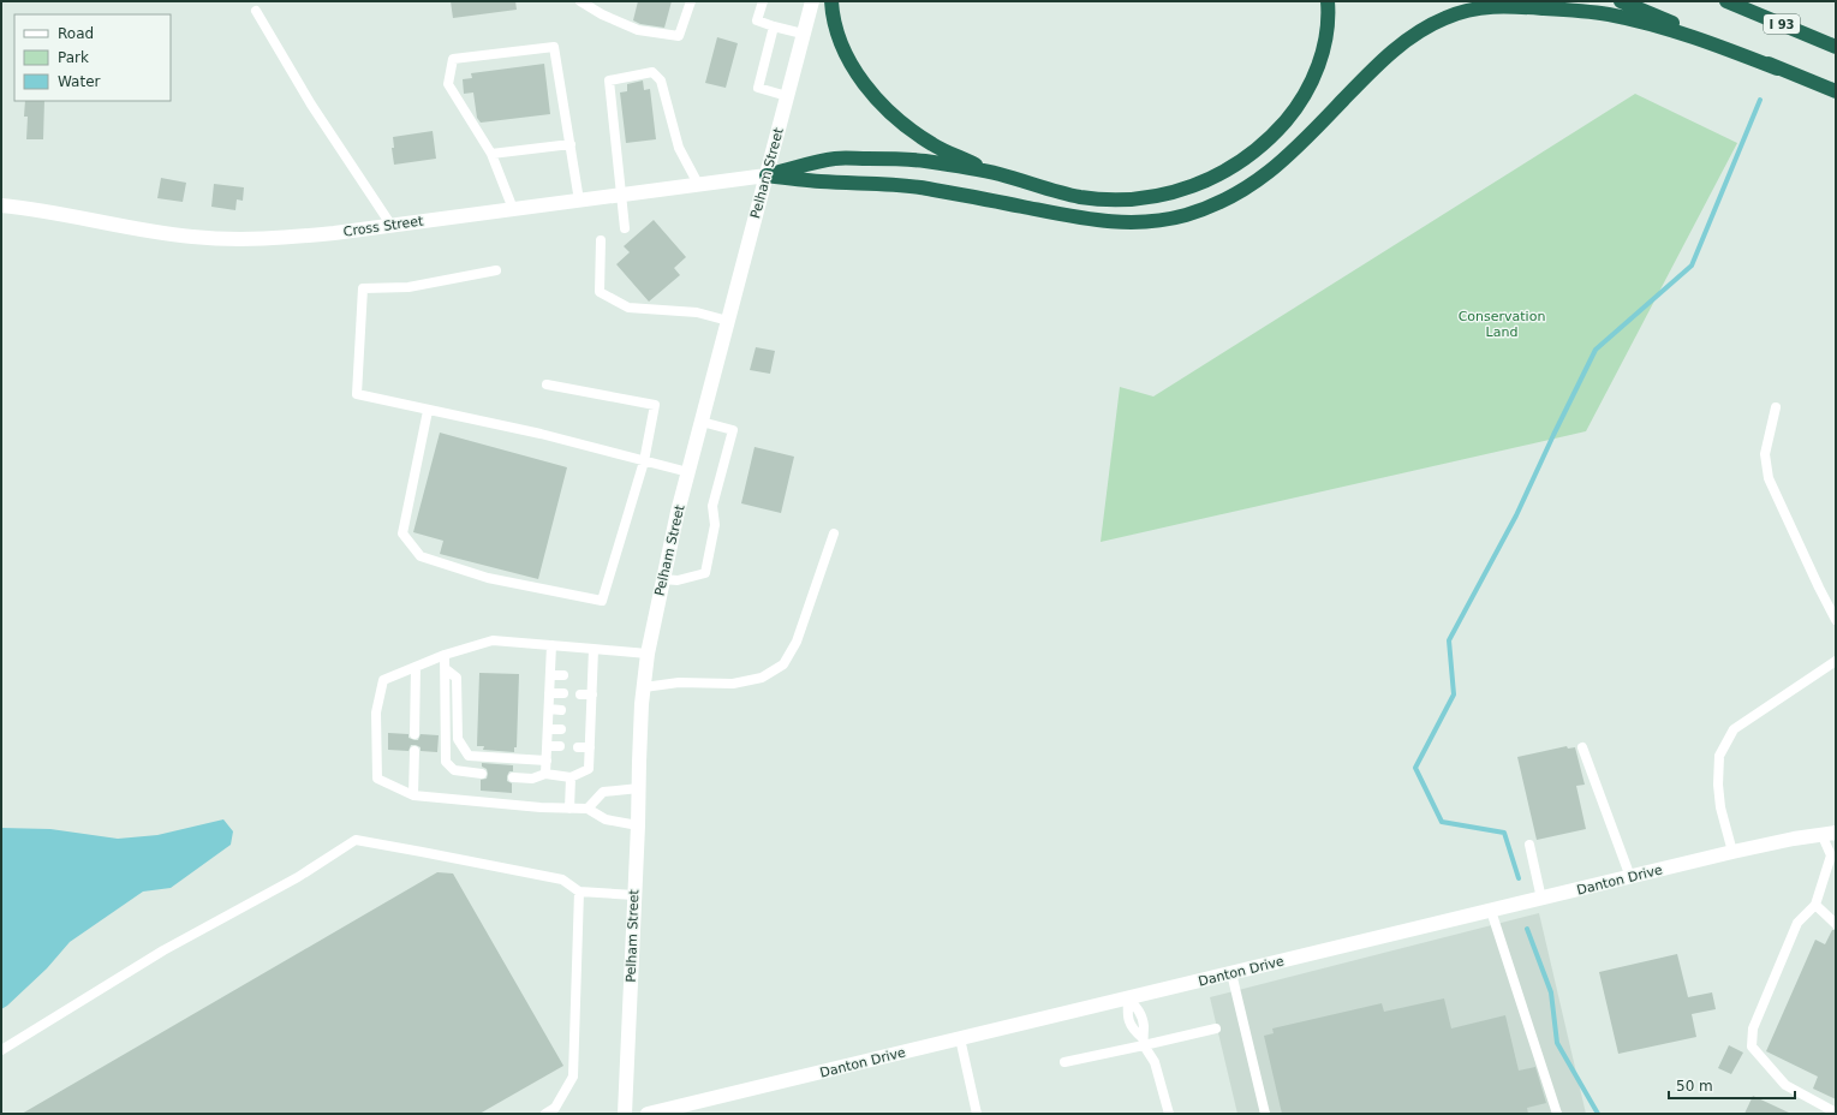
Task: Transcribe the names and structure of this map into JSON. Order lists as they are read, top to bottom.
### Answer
{
  "streets": {
    "highway": ["I 93"],
    "street": ["Pelham Street", "Cross Street", "Danton Drive"]
  },
  "crossings": [
    ["Pelham Street", "Cross Street"]
  ],
  "parks": ["Conservation Land"],
  "legend": ["Road", "Park", "Water"],
  "scale_bar": "50 m"
}
